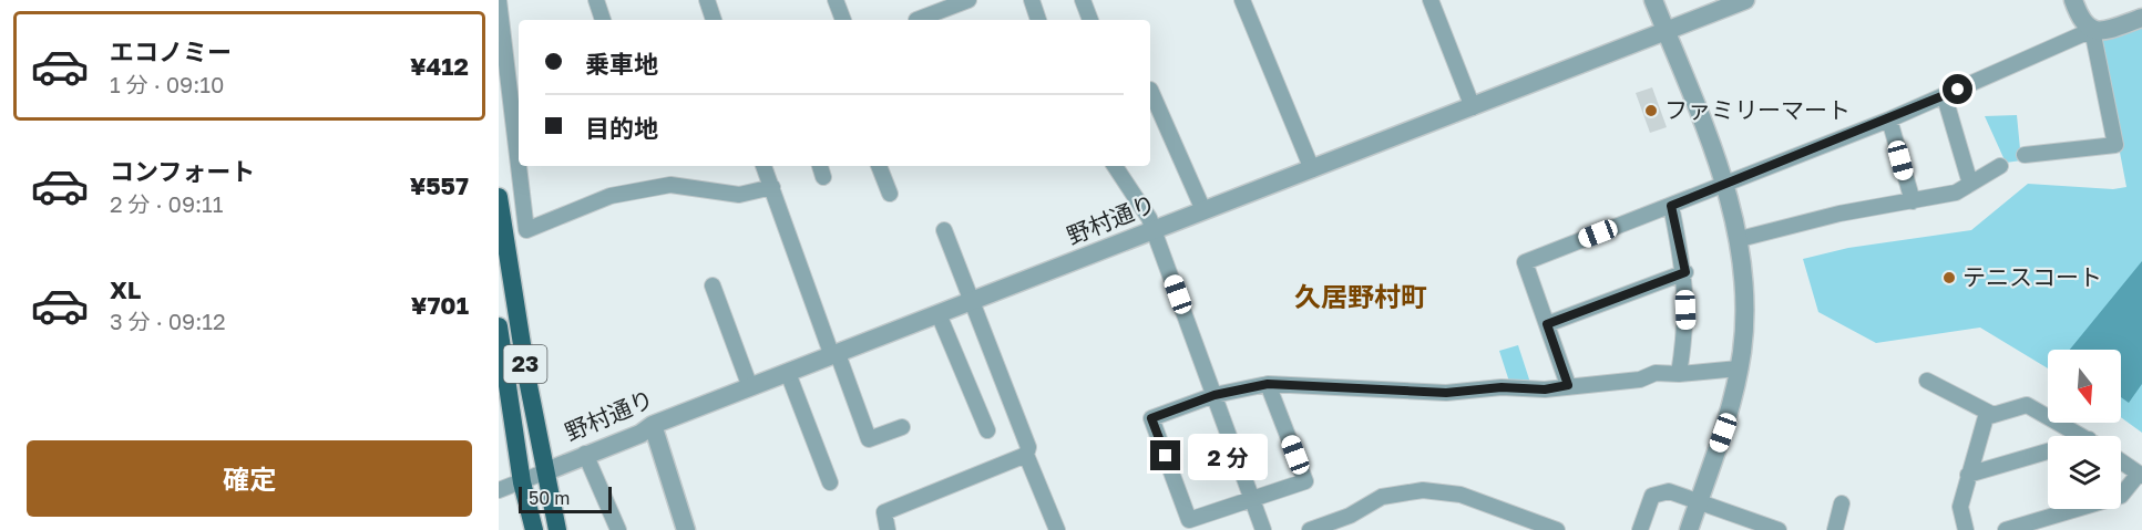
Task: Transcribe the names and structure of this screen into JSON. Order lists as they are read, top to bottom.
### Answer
{
  "streets": {
    "highway": ["23"],
    "street": ["野村通り"]
  },
  "crossings": [
    ["野村通り", "23"]
  ],
  "districts": ["久居野村町"],
  "places": ["ファミリーマート", "テニスコート"],
  "scale_bar": "50 m",
  "north": "bottom",
  "page": {
    "list": [
      {
        "name": "エコノミー",
        "note": "1 分 · 09:10",
        "value": "¥412"
      },
      {
        "name": "コンフォート",
        "note": "2 分 · 09:11",
        "value": "¥557"
      },
      {
        "name": "XL",
        "note": "3 分 · 09:12",
        "value": "¥701"
      }
    ],
    "banner": ["乗車地", "目的地"],
    "buttons": "確定",
    "bubble": "2 分",
    "scale": "50 m"
  }
}
